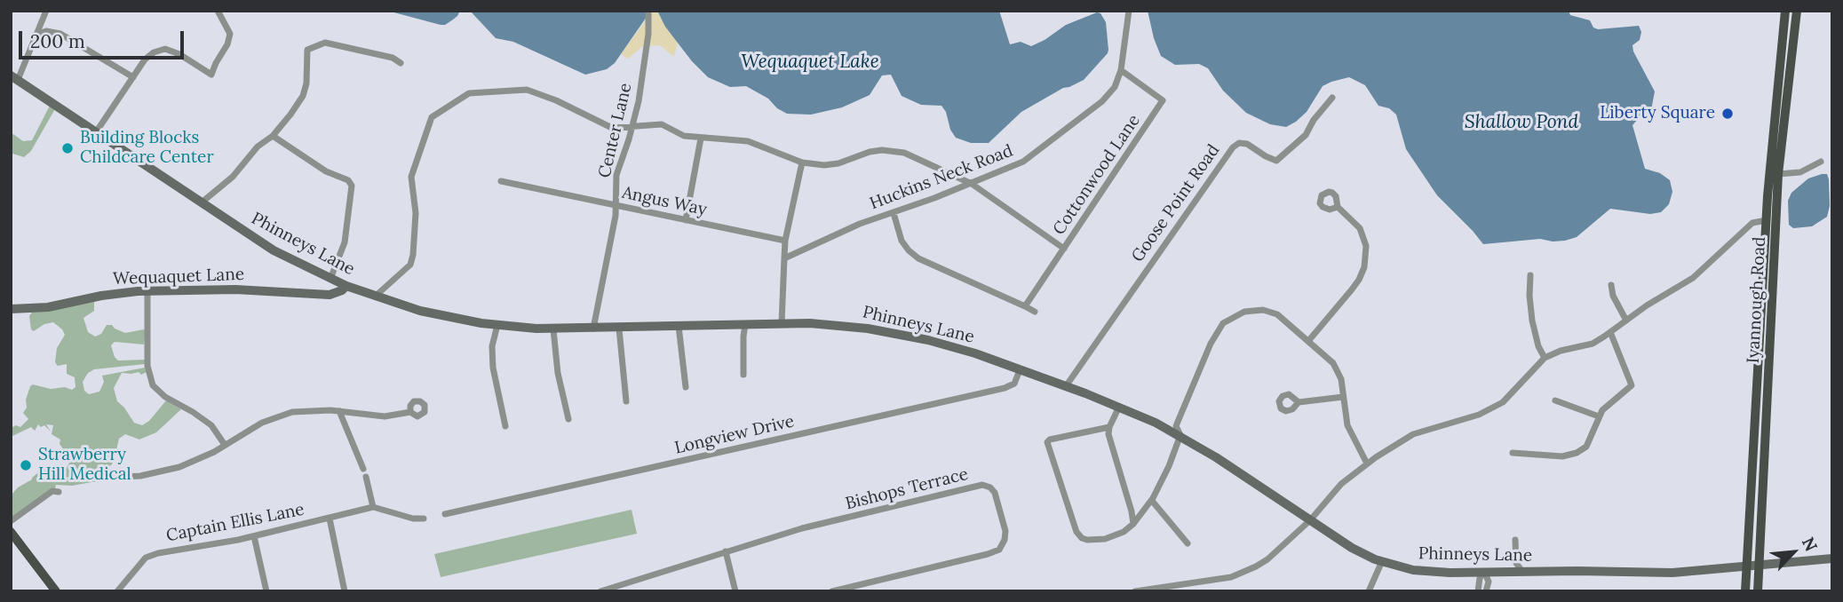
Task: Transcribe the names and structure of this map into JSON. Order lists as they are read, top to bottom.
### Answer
{
  "streets": {
    "main road": ["Phinneys Lane", "Wequaquet Lane", "Iyannough Road"],
    "street": [
      "Center Lane",
      "Cottonwood Lane",
      "Huckins Neck Road",
      "Angus Way",
      "Goose Point Road",
      "Longview Drive",
      "Bishops Terrace",
      "Captain Ellis Lane"
    ]
  },
  "crossings": [
    ["Center Lane", "Angus Way"],
    ["Center Lane", "Phinneys Lane"],
    ["Cottonwood Lane", "Huckins Neck Road"],
    ["Goose Point Road", "Phinneys Lane"],
    ["Phinneys Lane", "Wequaquet Lane"],
    ["Phinneys Lane", "Iyannough Road"],
    ["Phinneys Lane", "Longview Drive"]
  ],
  "water": ["Wequaquet Lake", "Shallow Pond"],
  "places": ["Liberty Square", "Building Blocks Childcare Center", "Strawberry Hill Medical"],
  "scale_bar": "200 m",
  "north": "top right"
}
